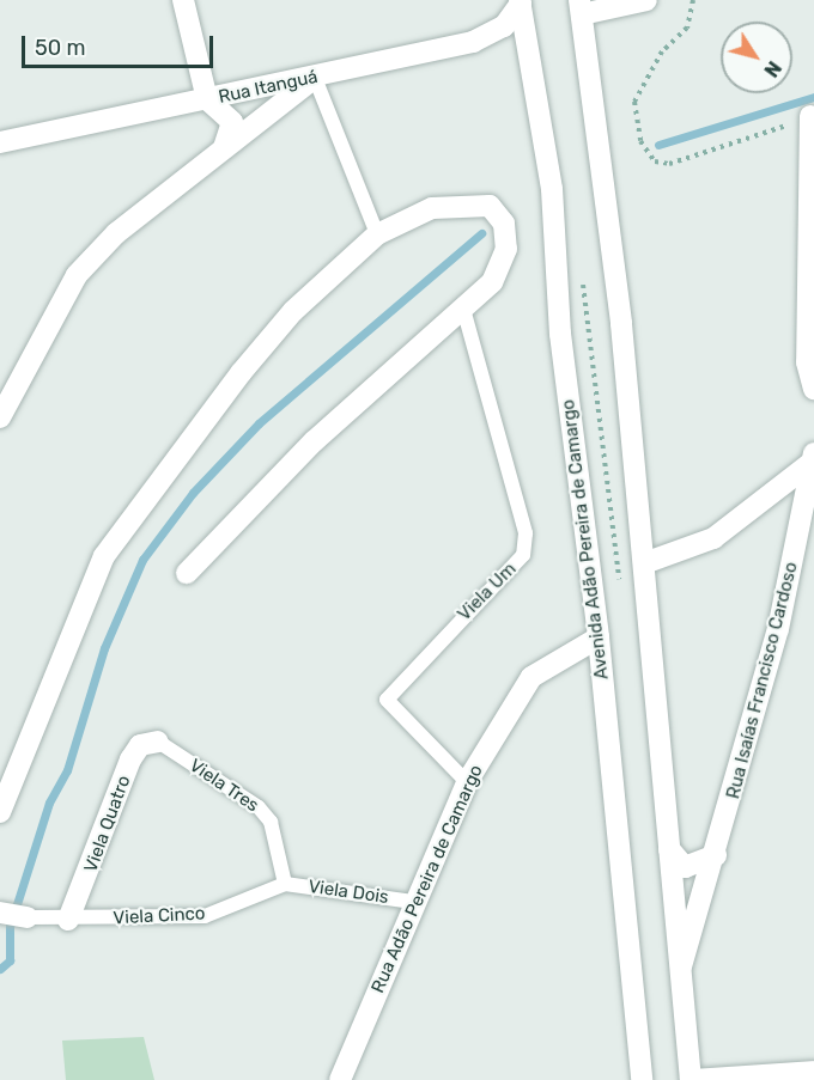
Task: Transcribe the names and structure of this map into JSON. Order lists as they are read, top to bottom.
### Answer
{
  "streets": {
    "street": [
      "Rua Itanguá",
      "Avenida Adão Pereira de Camargo",
      "Rua Isaías Francisco Cardoso",
      "Viela Quatro",
      "Rua Adão Pereira de Camargo"
    ],
    "lane": [
      "Viela Um",
      "Viela Tres",
      "Viela Dois",
      "Viela Cinco"
    ]
  },
  "crossings": [
    ["Rua Itanguá", "Avenida Adão Pereira de Camargo"],
    ["Avenida Adão Pereira de Camargo", "Rua Adão Pereira de Camargo"],
    ["Viela Um", "Rua Adão Pereira de Camargo"],
    ["Viela Tres", "Viela Quatro"],
    ["Viela Tres", "Viela Dois"],
    ["Viela Tres", "Viela Cinco"],
    ["Viela Quatro", "Viela Cinco"],
    ["Rua Adão Pereira de Camargo", "Viela Dois"],
    ["Viela Dois", "Viela Cinco"]
  ],
  "scale_bar": "50 m",
  "north": "bottom right"
}
